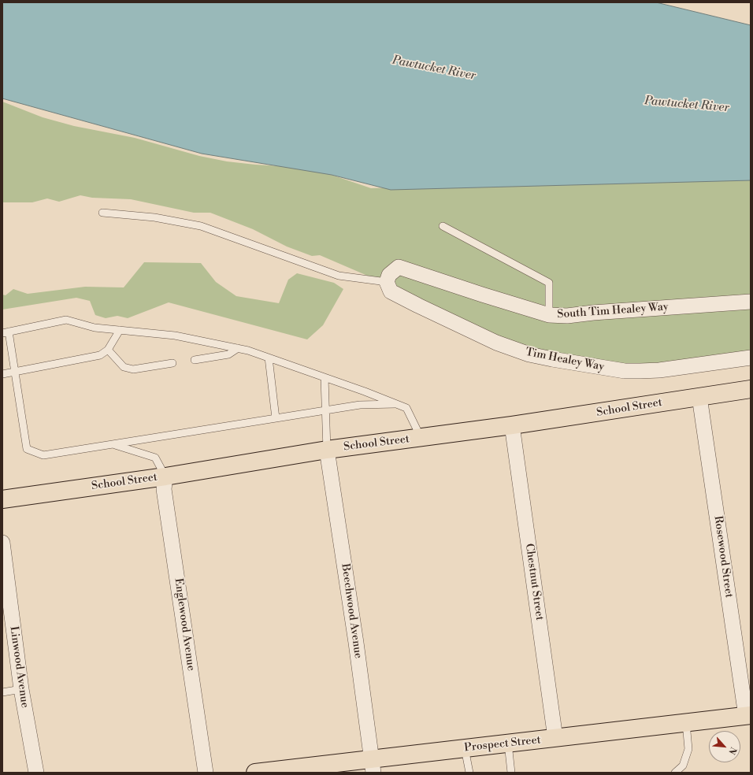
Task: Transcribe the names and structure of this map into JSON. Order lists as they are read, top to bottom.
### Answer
{
  "streets": {
    "main road": ["School Street", "Prospect Street"],
    "street": [
      "South Tim Healey Way",
      "Tim Healey Way",
      "Rosewood Street",
      "Chestnut Street",
      "Beechwood Avenue",
      "Englewood Avenue",
      "Linwood Avenue"
    ]
  },
  "crossings": [
    ["South Tim Healey Way", "Tim Healey Way"],
    ["School Street", "Rosewood Street"],
    ["School Street", "Chestnut Street"],
    ["School Street", "Beechwood Avenue"],
    ["School Street", "Englewood Avenue"],
    ["Rosewood Street", "Prospect Street"],
    ["Chestnut Street", "Prospect Street"],
    ["Beechwood Avenue", "Prospect Street"]
  ],
  "water": ["Pawtucket River"],
  "north": "bottom right"
}
